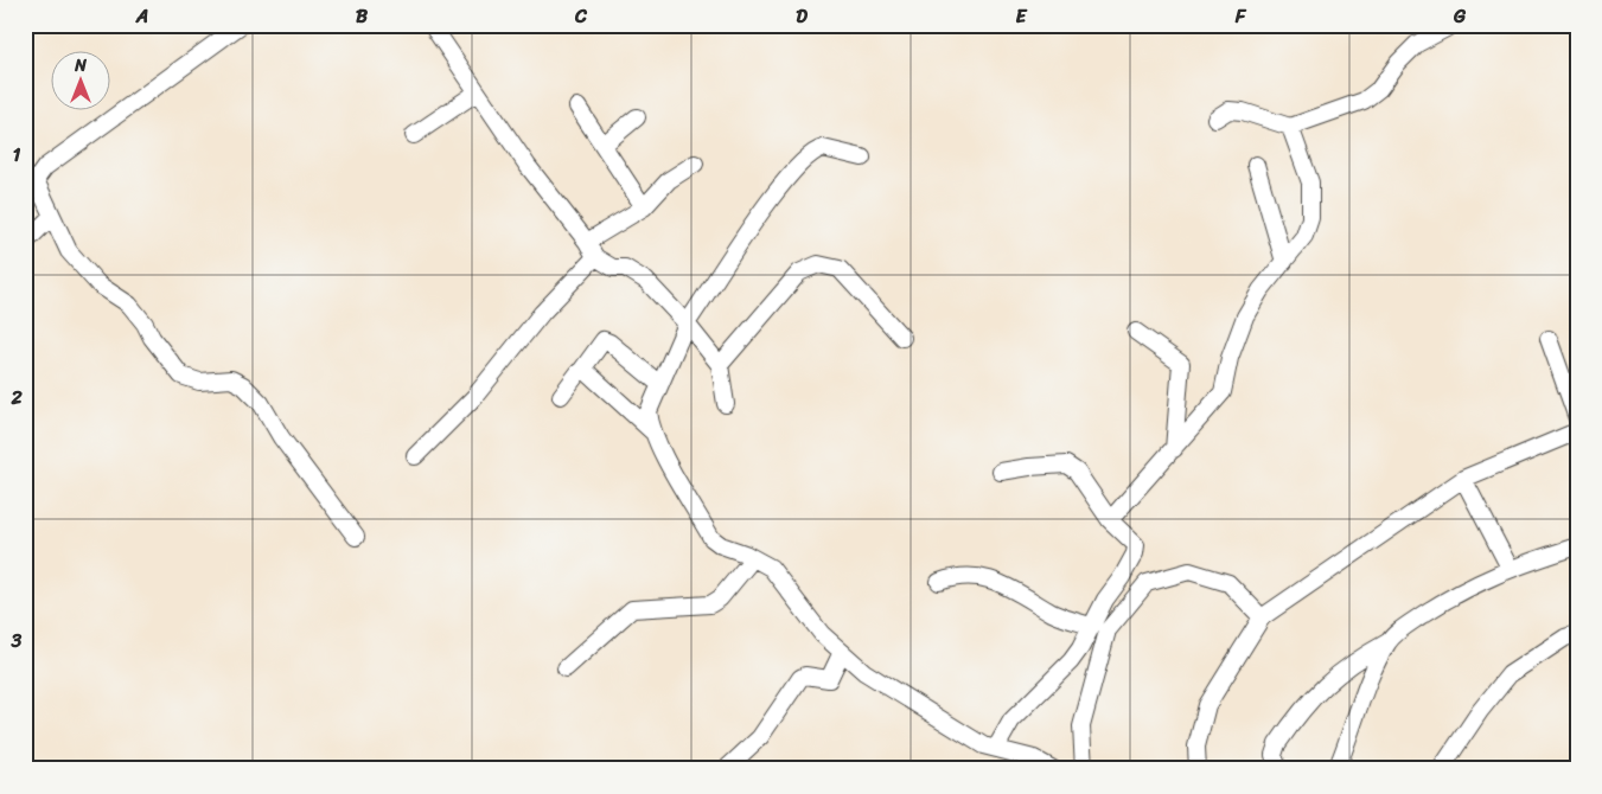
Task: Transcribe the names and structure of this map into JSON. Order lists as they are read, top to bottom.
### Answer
{
  "north": "top",
  "grid": {
    "columns": [
      "A",
      "B",
      "C",
      "D",
      "E",
      "F",
      "G"
    ],
    "rows": ["1", "2", "3"]
  }
}
